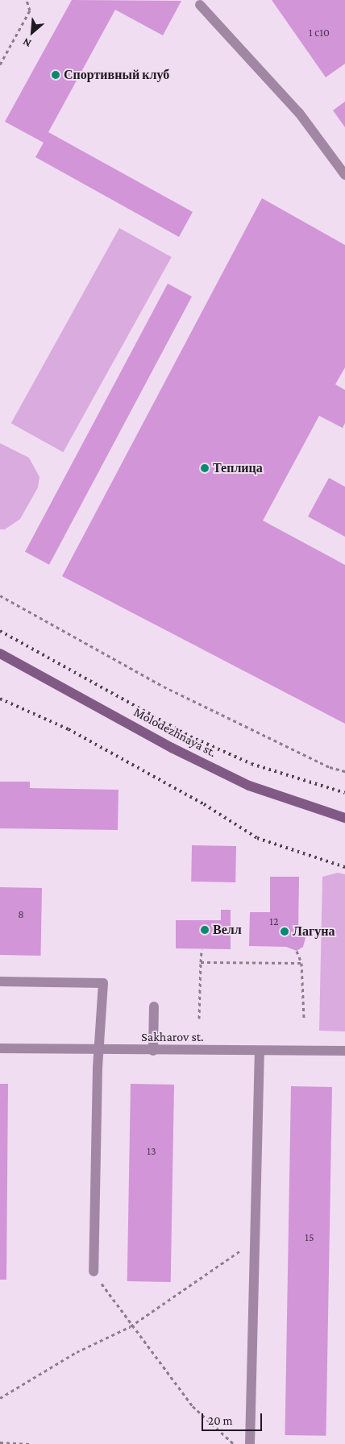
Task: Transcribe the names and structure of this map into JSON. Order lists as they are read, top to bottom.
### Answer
{
  "streets": {
    "main road": ["Molodezhnaya st."],
    "street": ["Sakharov st."]
  },
  "places": [
    "Спортивный клуб",
    "Теплица",
    "Велл",
    "Лагуна"
  ],
  "house_numbers": [
    "1 с10",
    "8",
    "12",
    "13",
    "15"
  ],
  "scale_bar": "20 m",
  "north": "bottom left"
}
